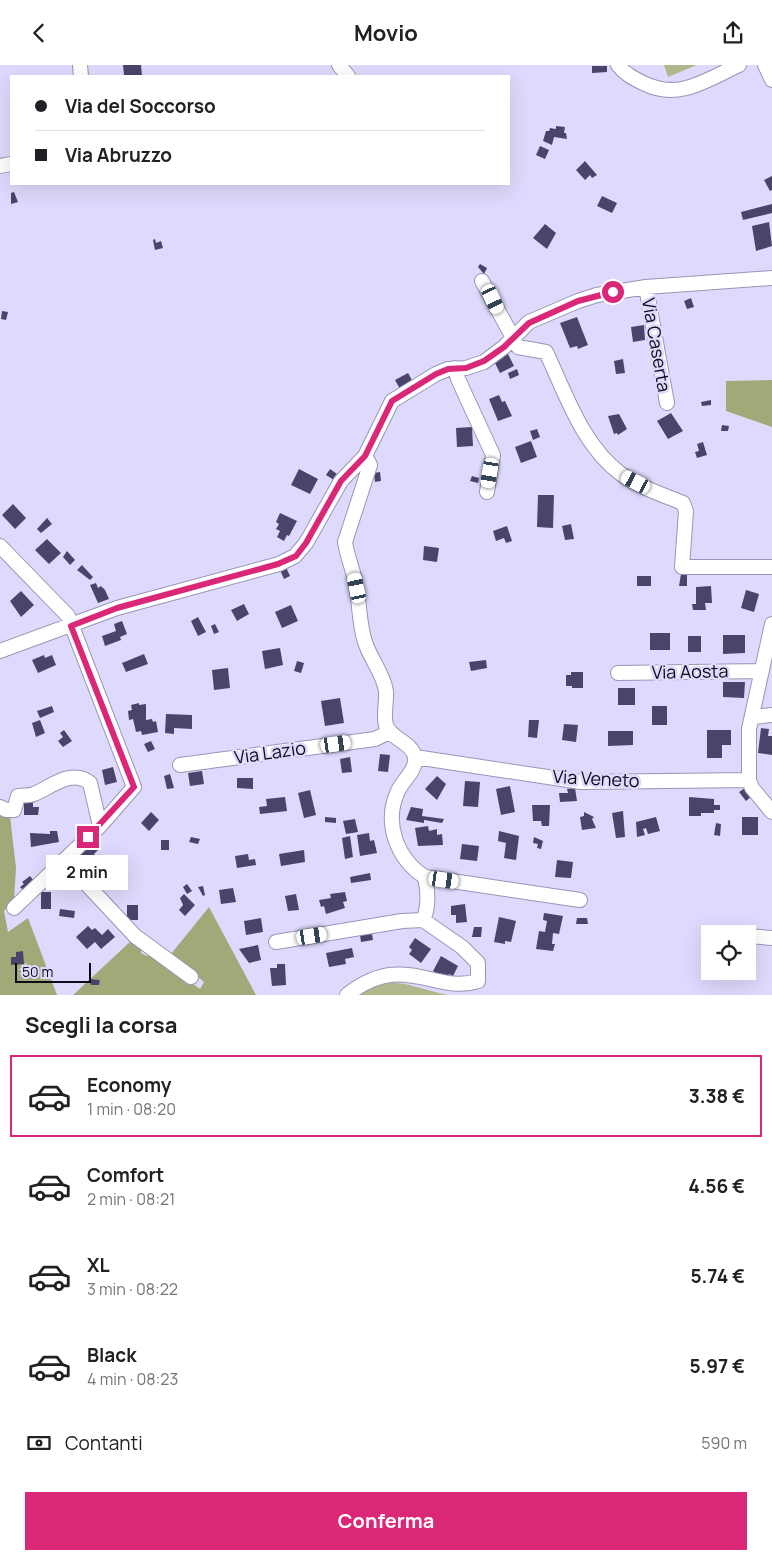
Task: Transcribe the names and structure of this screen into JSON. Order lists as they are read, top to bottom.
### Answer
{
  "streets": {
    "street": [
      "Via Caserta",
      "Via Aosta",
      "Via Lazio",
      "Via Veneto"
    ]
  },
  "scale_bar": "50 m",
  "page": {
    "header": "Movio",
    "banner": ["Via del Soccorso", "Via Abruzzo"],
    "bubble": "2 min",
    "scale": "50 m",
    "heading": "Scegli la corsa",
    "list": [
      {
        "name": "Economy",
        "note": "1 min · 08:20",
        "value": "3.38 €"
      },
      {
        "name": "Comfort",
        "note": "2 min · 08:21",
        "value": "4.56 €"
      },
      {
        "name": "XL",
        "note": "3 min · 08:22",
        "value": "5.74 €"
      },
      {
        "name": "Black",
        "note": "4 min · 08:23",
        "value": "5.97 €"
      }
    ],
    "pay": ["Contanti", "590 m"],
    "buttons": "Conferma"
  }
}
